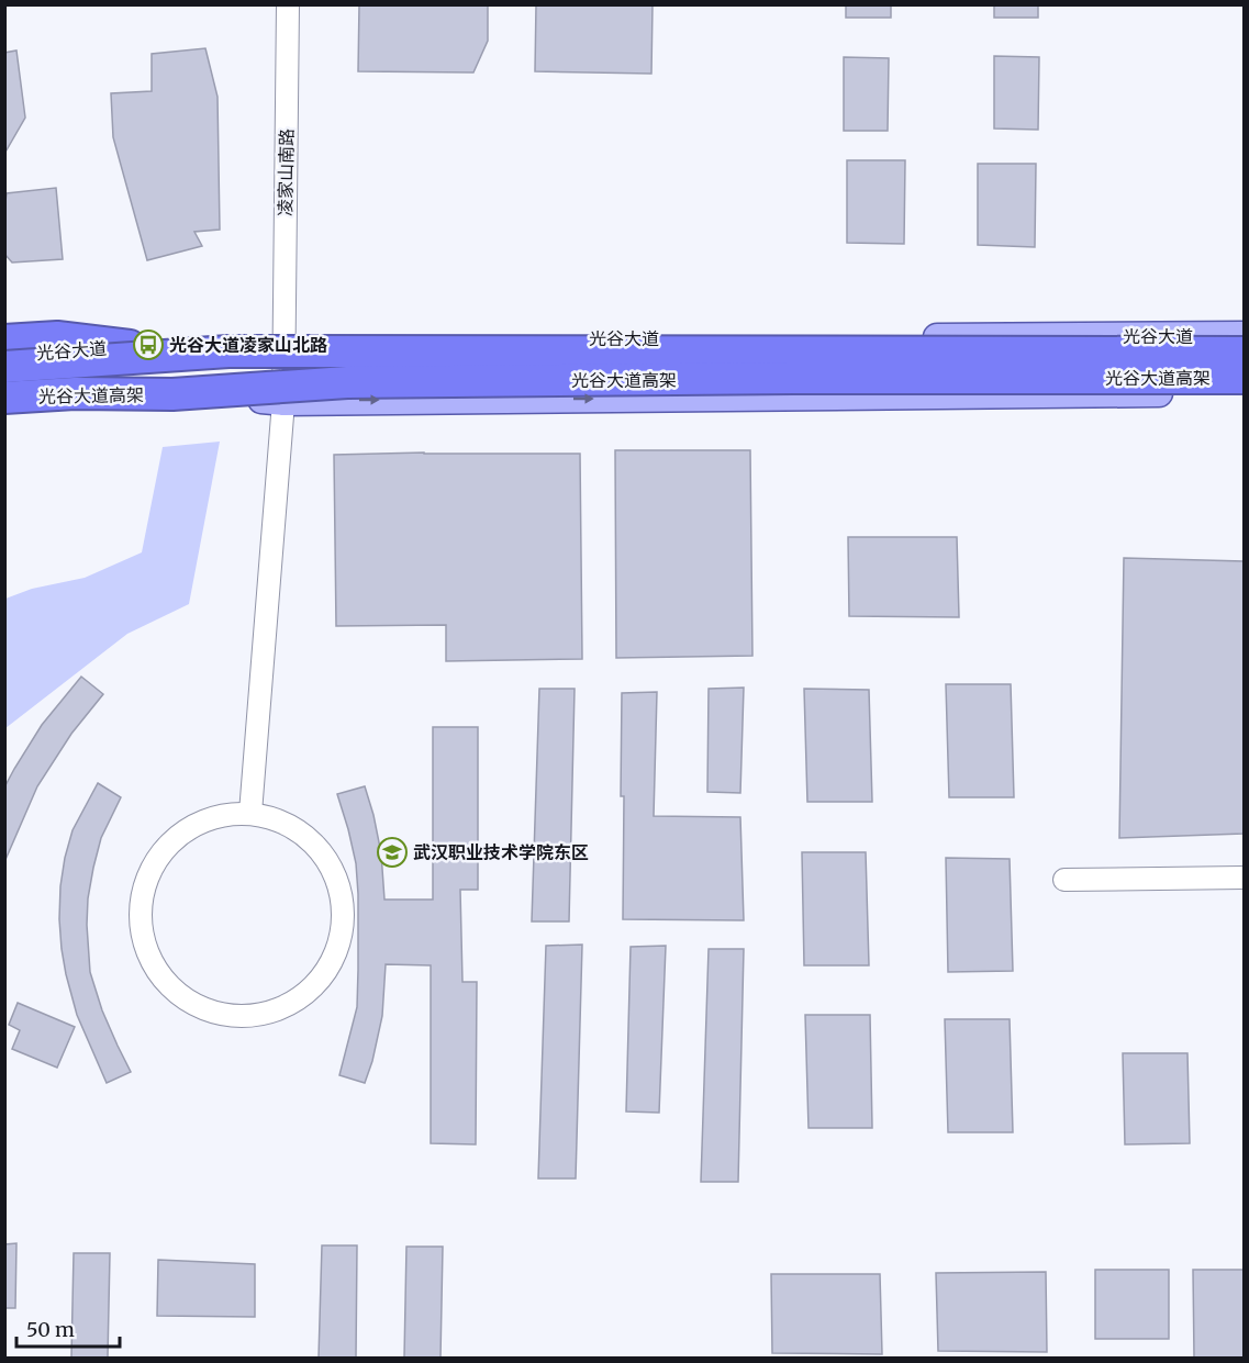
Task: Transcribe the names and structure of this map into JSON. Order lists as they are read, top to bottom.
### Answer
{
  "streets": {
    "highway": ["光谷大道高架"],
    "main road": ["光谷大道"],
    "street": ["凌家山南路"]
  },
  "crossings": [
    ["凌家山南路", "光谷大道"]
  ],
  "places": {
    "bus stop": ["光谷大道凌家山北路"],
    "school or university": ["武汉职业技术学院东区"]
  },
  "scale_bar": "50 m"
}
